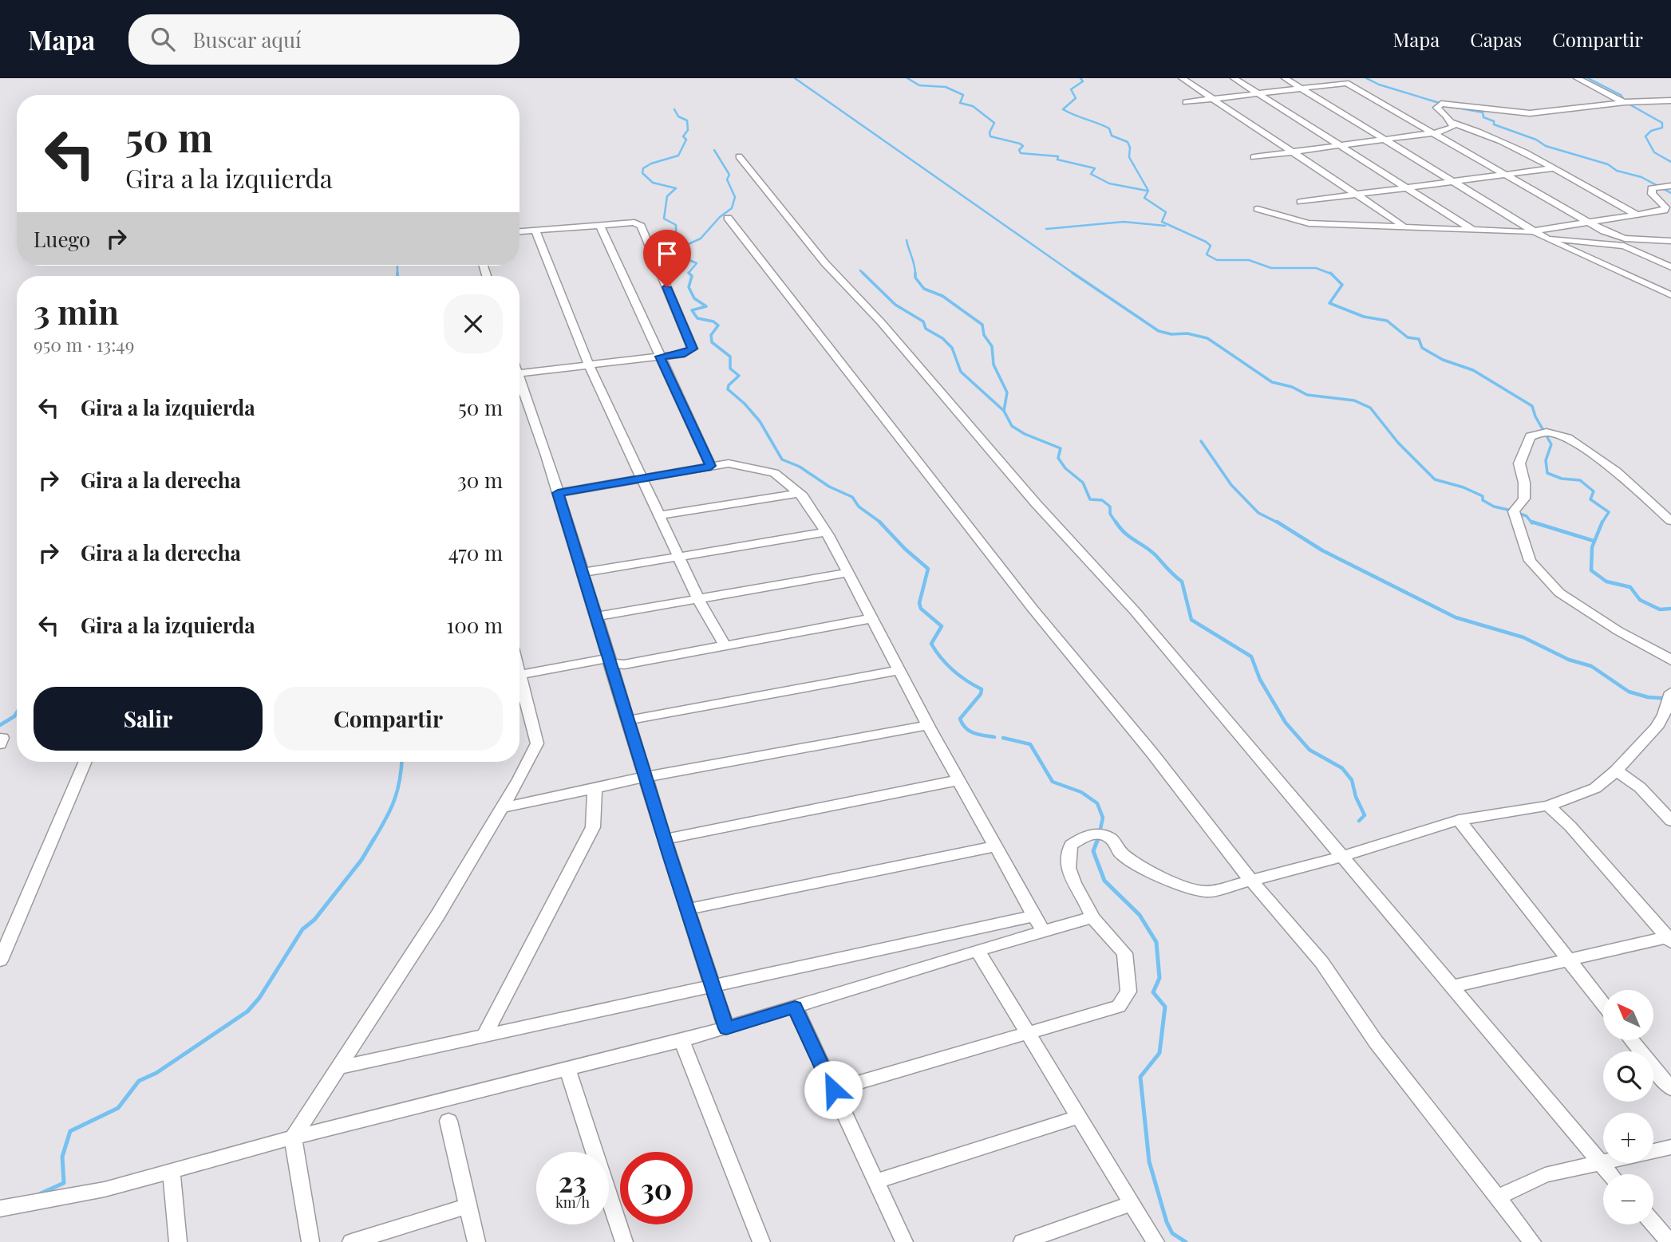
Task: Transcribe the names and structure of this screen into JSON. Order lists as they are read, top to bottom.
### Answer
{
  "north": "top left",
  "page": {
    "header": "Mapa",
    "search": "Buscar aquí",
    "nav": ["Mapa", "Capas", "Compartir"],
    "turn": ["50 m", "Gira a la izquierda"],
    "then": "Luego",
    "heading": ["3 min", "950 m · 13:49"],
    "list": [
      {
        "name": "Gira a la izquierda",
        "value": "50 m"
      },
      {
        "name": "Gira a la derecha",
        "value": "30 m"
      },
      {
        "name": "Gira a la derecha",
        "value": "470 m"
      },
      {
        "name": "Gira a la izquierda",
        "value": "100 m"
      }
    ],
    "buttons": ["Salir", "Compartir"],
    "map_buttons": ["+", "−"],
    "speed": "23 km/h",
    "limit": "30"
  }
}
